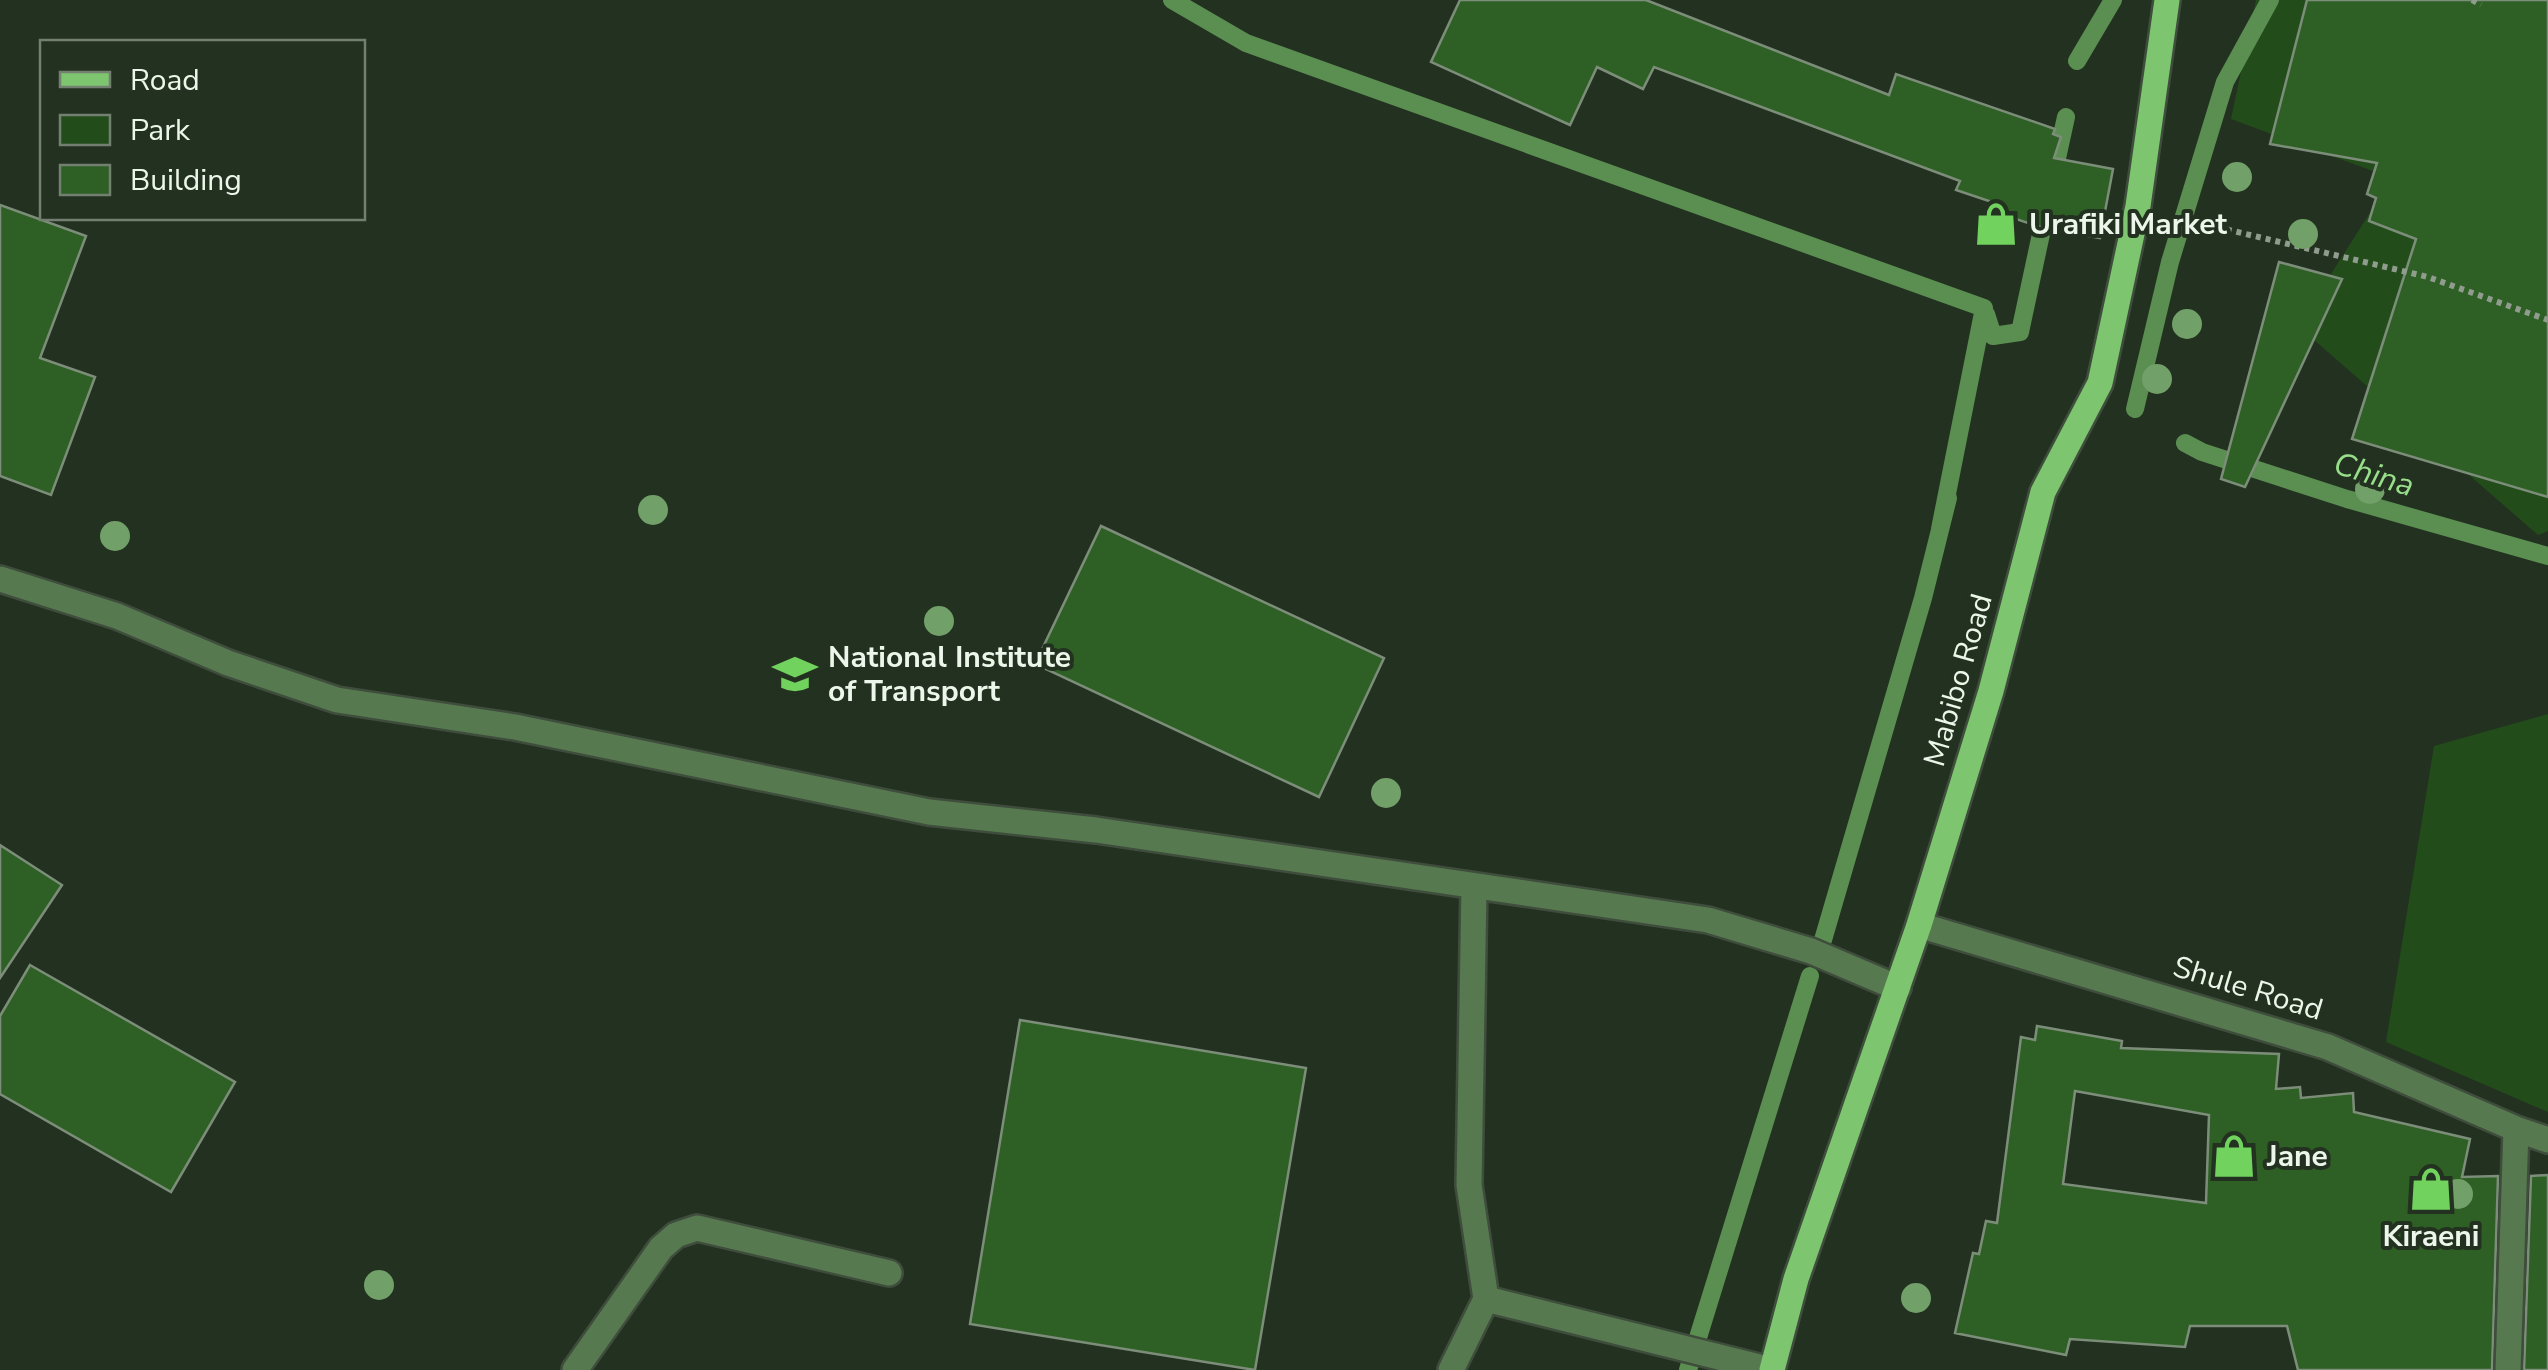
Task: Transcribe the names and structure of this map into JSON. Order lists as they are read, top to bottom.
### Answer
{
  "streets": {
    "main road": ["Mabibo Road"],
    "street": ["Shule Road"]
  },
  "crossings": [
    ["Mabibo Road", "Shule Road"]
  ],
  "water": ["China"],
  "places": {
    "shop": ["Urafiki Market", "Jane", "Kiraeni"],
    "school or university": ["National Institute of Transport"]
  },
  "legend": ["Road", "Park", "Building"]
}
